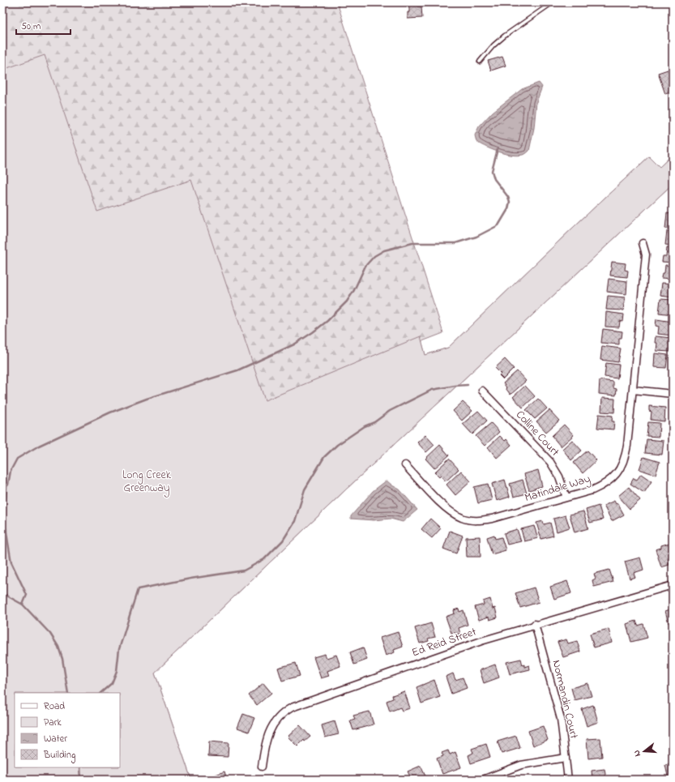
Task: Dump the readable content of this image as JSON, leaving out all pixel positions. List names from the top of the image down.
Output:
{
  "streets": {
    "street": [
      "Colline Court",
      "Matindale Way",
      "Ed Reid Street",
      "Normandin Court"
    ]
  },
  "crossings": [
    ["Colline Court", "Matindale Way"],
    ["Ed Reid Street", "Normandin Court"]
  ],
  "parks": ["Long Creek Greenway"],
  "legend": [
    "Road",
    "Park",
    "Water",
    "Building"
  ],
  "scale_bar": "50 m",
  "north": "left"
}
